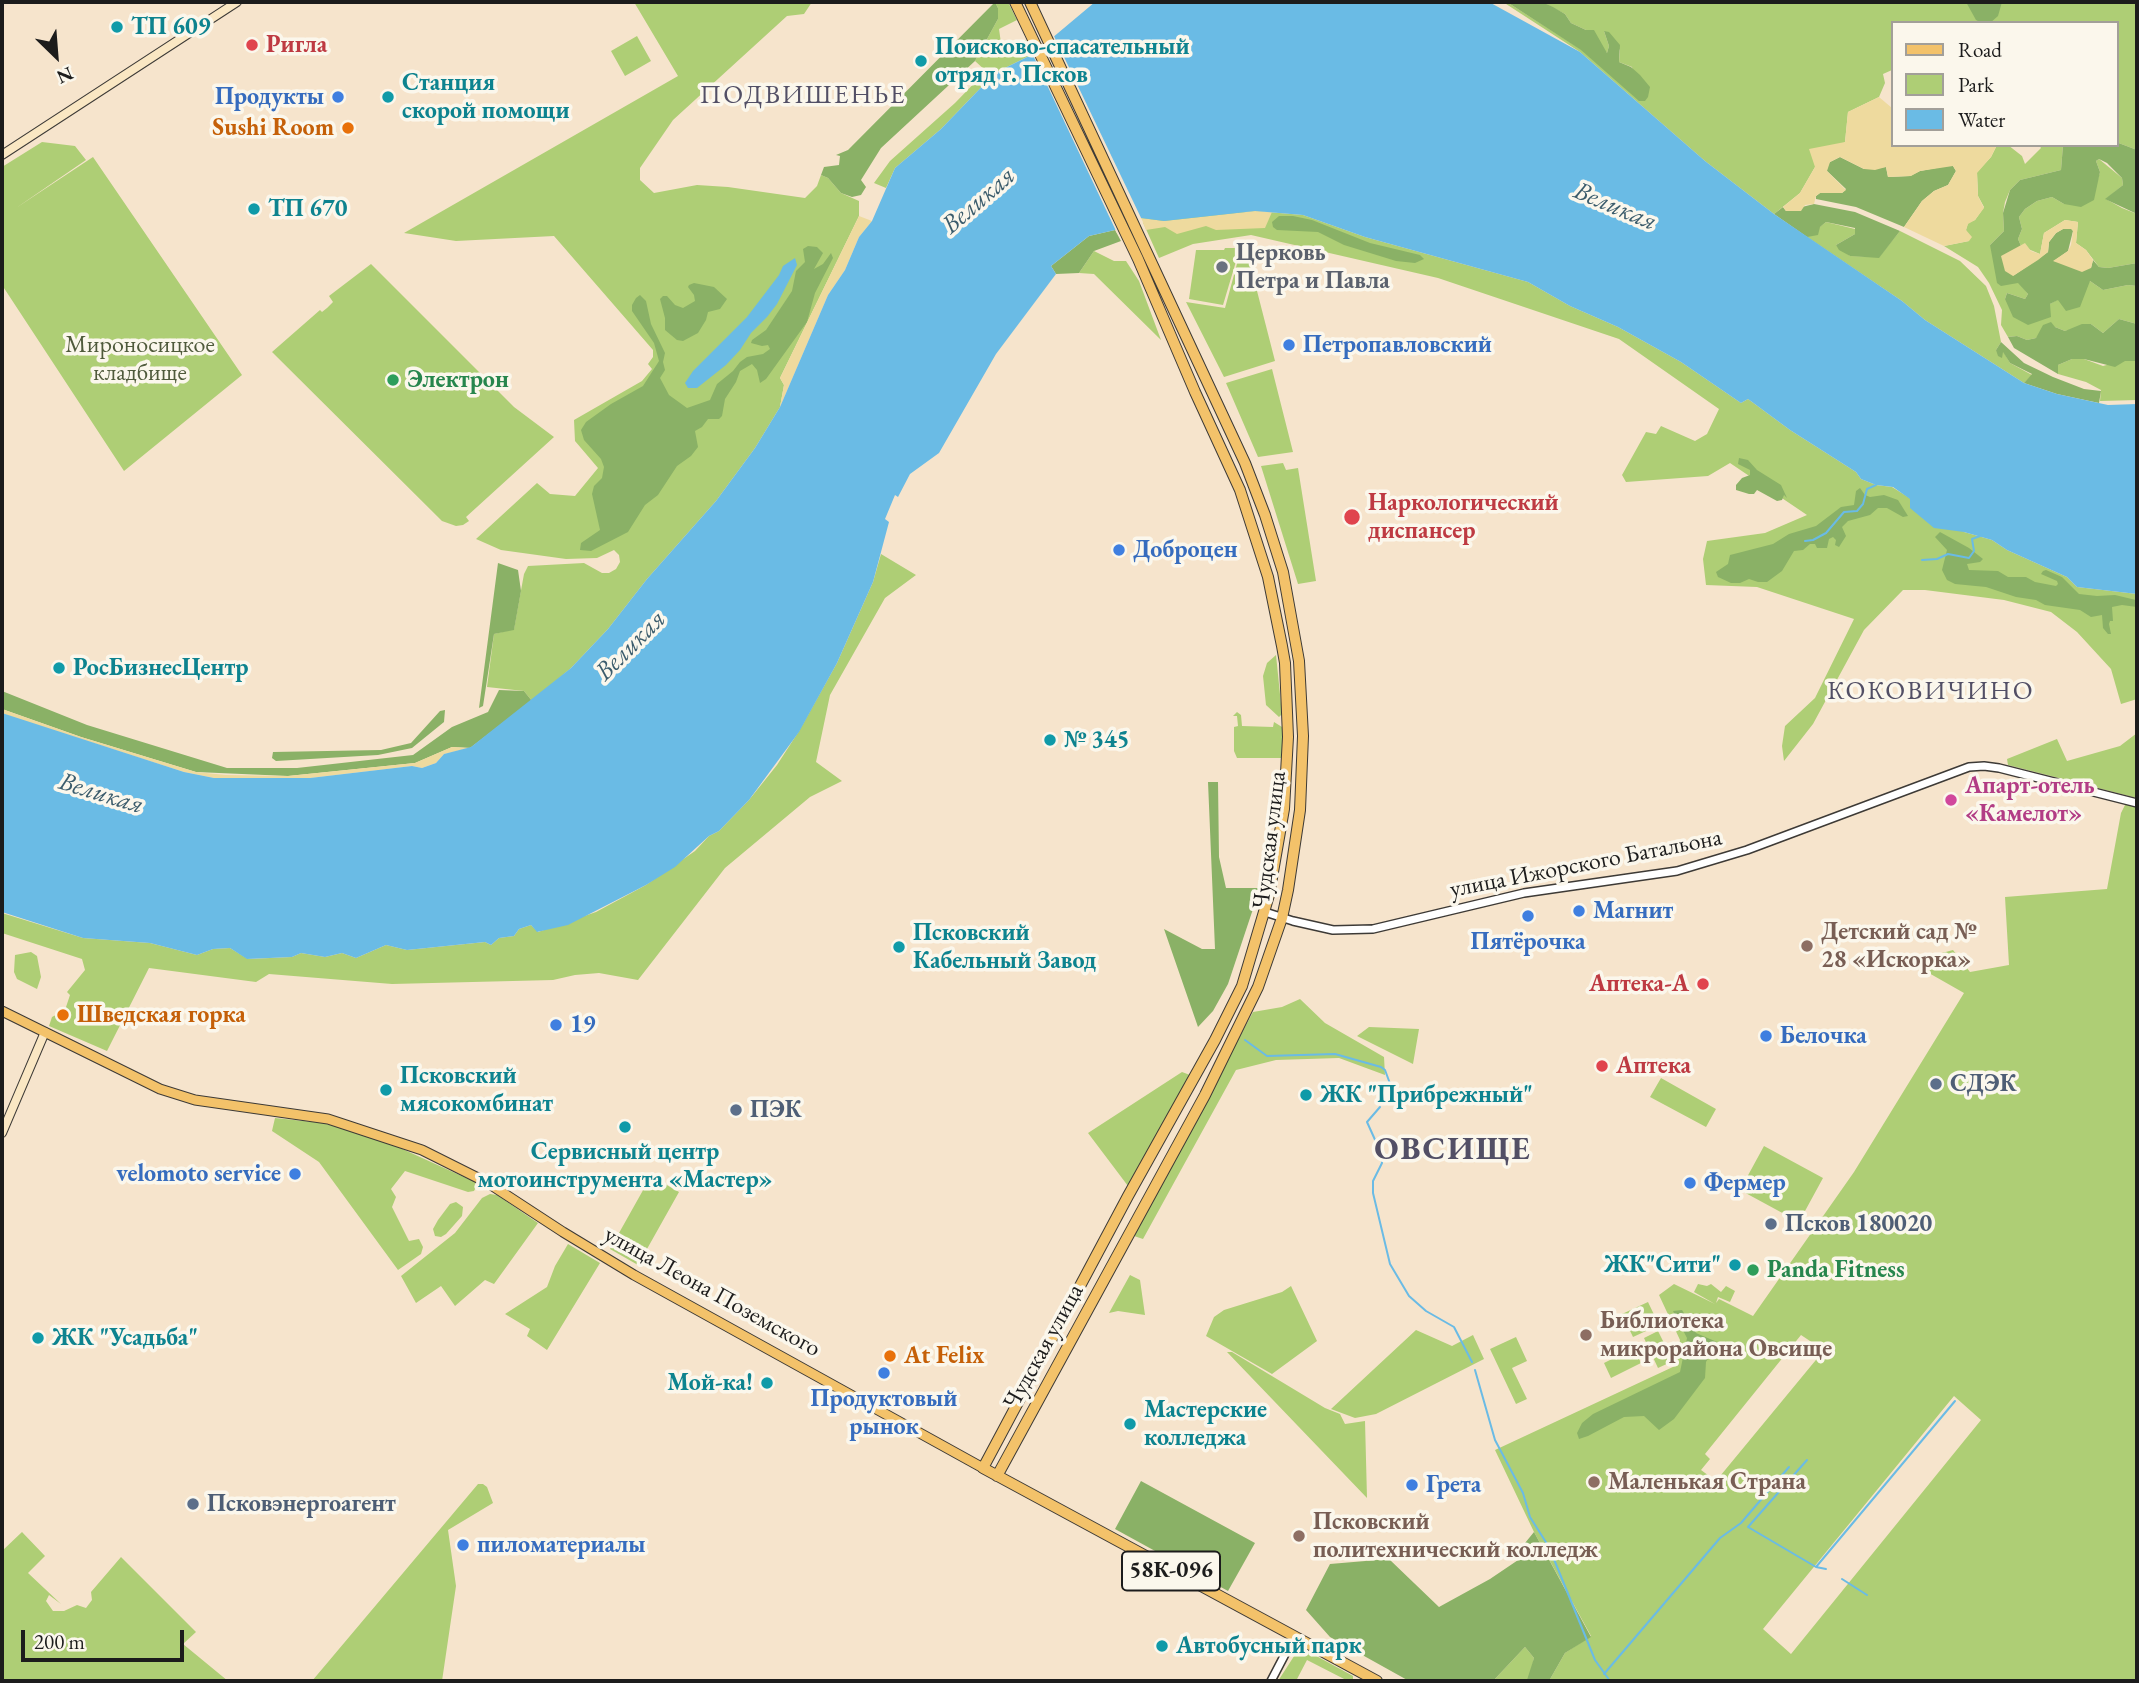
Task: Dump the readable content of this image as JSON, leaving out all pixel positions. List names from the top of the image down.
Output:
{
  "streets": {
    "highway": ["Чудская улица", "улица Леона Поземского", "58К-096"],
    "street": ["улица Ижорского Батальона"]
  },
  "crossings": [
    ["Чудская улица", "улица Ижорского Батальона"],
    ["Чудская улица", "улица Леона Поземского"]
  ],
  "districts": ["ПОДВИШЕНЬЕ", "КОКОВИЧИНО", "ОВСИЩЕ"],
  "water": ["Великая"],
  "parks": ["Мироносицкое кладбище"],
  "places": [
    "ТП 609",
    "Ригла",
    "Поисково-спасательный отряд г. Псков",
    "Продукты",
    "Станция скорой помощи",
    "Sushi Room",
    "ТП 670",
    "Церковь Петра и Павла",
    "Петропавловский",
    "Электрон",
    "Наркологический диспансер",
    "Доброцен",
    "РосБизнесЦентр",
    "№ 345",
    "Апарт-отель «Камелот»",
    "Магнит",
    "Пятёрочка",
    "Детский сад № 28 «Искорка»",
    "Псковский Кабельный Завод",
    "Аптека-А",
    "Шведская горка",
    "19",
    "Белочка",
    "Аптека",
    "СДЭК",
    "Псковский мясокомбинат",
    "ЖК \"Прибрежный\"",
    "ПЭК",
    "Сервисный центр мотоинструмента «Мастер»",
    "velomoto service",
    "Фермер",
    "Псков 180020",
    "ЖК\"Сити\"",
    "Panda Fitness",
    "Библиотека микрорайона Овсище",
    "ЖК \"Усадьба\"",
    "At Felix",
    "Продуктовый рынок",
    "Мой-ка!",
    "Мастерские колледжа",
    "Маленькая Страна",
    "Грета",
    "Псковэнергоагент",
    "Псковский политехнический колледж",
    "пиломатериалы",
    "Автобусный парк"
  ],
  "legend": ["Road", "Park", "Water"],
  "scale_bar": "200 m",
  "north": "bottom right"
}
